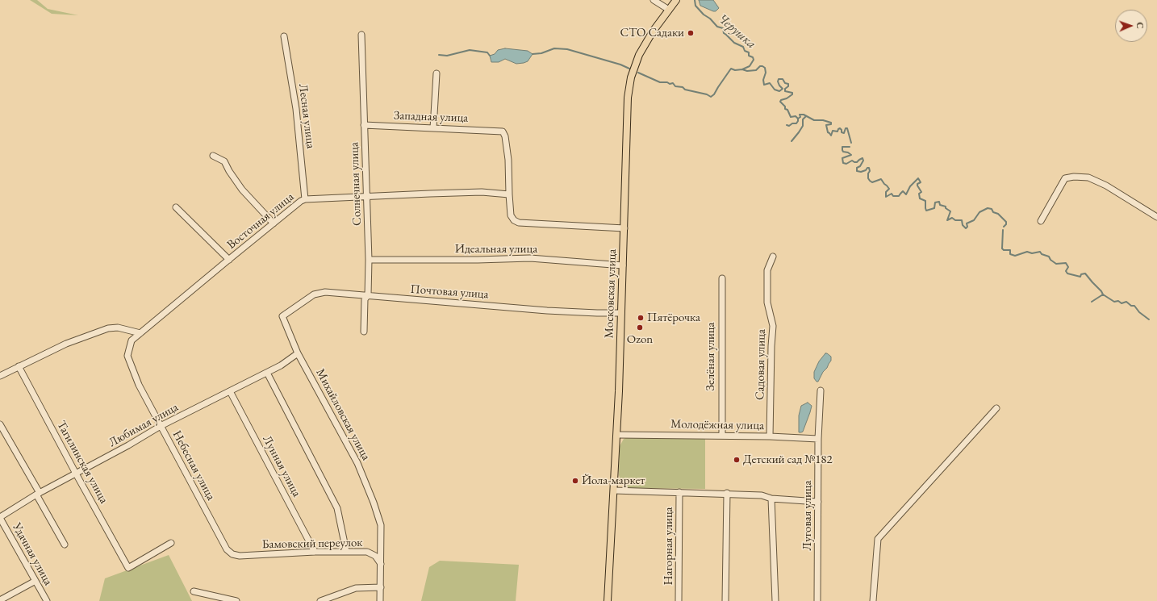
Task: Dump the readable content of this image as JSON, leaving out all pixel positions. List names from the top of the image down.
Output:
{
  "streets": {
    "main road": ["Московская улица"],
    "street": [
      "Лесная улица",
      "Западная улица",
      "Солнечная улица",
      "Восточная улица",
      "Идеальная улица",
      "Почтовая улица",
      "Зелёная улица",
      "Садовая улица",
      "Михайловская улица",
      "Любимая улица",
      "Молодёжная улица",
      "Тагилинская улица",
      "Небесная улица",
      "Лунная улица",
      "Луговая улица",
      "Бамовский переулок",
      "Нагорная улица",
      "Удачная улица"
    ]
  },
  "crossings": [
    ["Лесная улица", "Восточная улица"],
    ["Западная улица", "Солнечная улица"],
    ["Западная улица", "Восточная улица"],
    ["Солнечная улица", "Восточная улица"],
    ["Солнечная улица", "Идеальная улица"],
    ["Солнечная улица", "Почтовая улица"],
    ["Восточная улица", "Небесная улица"],
    ["Идеальная улица", "Московская улица"],
    ["Почтовая улица", "Московская улица"],
    ["Почтовая улица", "Михайловская улица"],
    ["Московская улица", "Молодёжная улица"],
    ["Зелёная улица", "Молодёжная улица"],
    ["Садовая улица", "Молодёжная улица"],
    ["Михайловская улица", "Любимая улица"],
    ["Михайловская улица", "Бамовский переулок"],
    ["Любимая улица", "Тагилинская улица"],
    ["Любимая улица", "Небесная улица"],
    ["Любимая улица", "Лунная улица"],
    ["Любимая улица", "Удачная улица"],
    ["Молодёжная улица", "Луговая улица"],
    ["Небесная улица", "Бамовский переулок"],
    ["Лунная улица", "Бамовский переулок"]
  ],
  "water": ["Черушка"],
  "places": [
    "СТО Садаки",
    "Пятёрочка",
    "Ozon",
    "Детский сад №182",
    "Йола-маркет"
  ],
  "north": "right"
}
